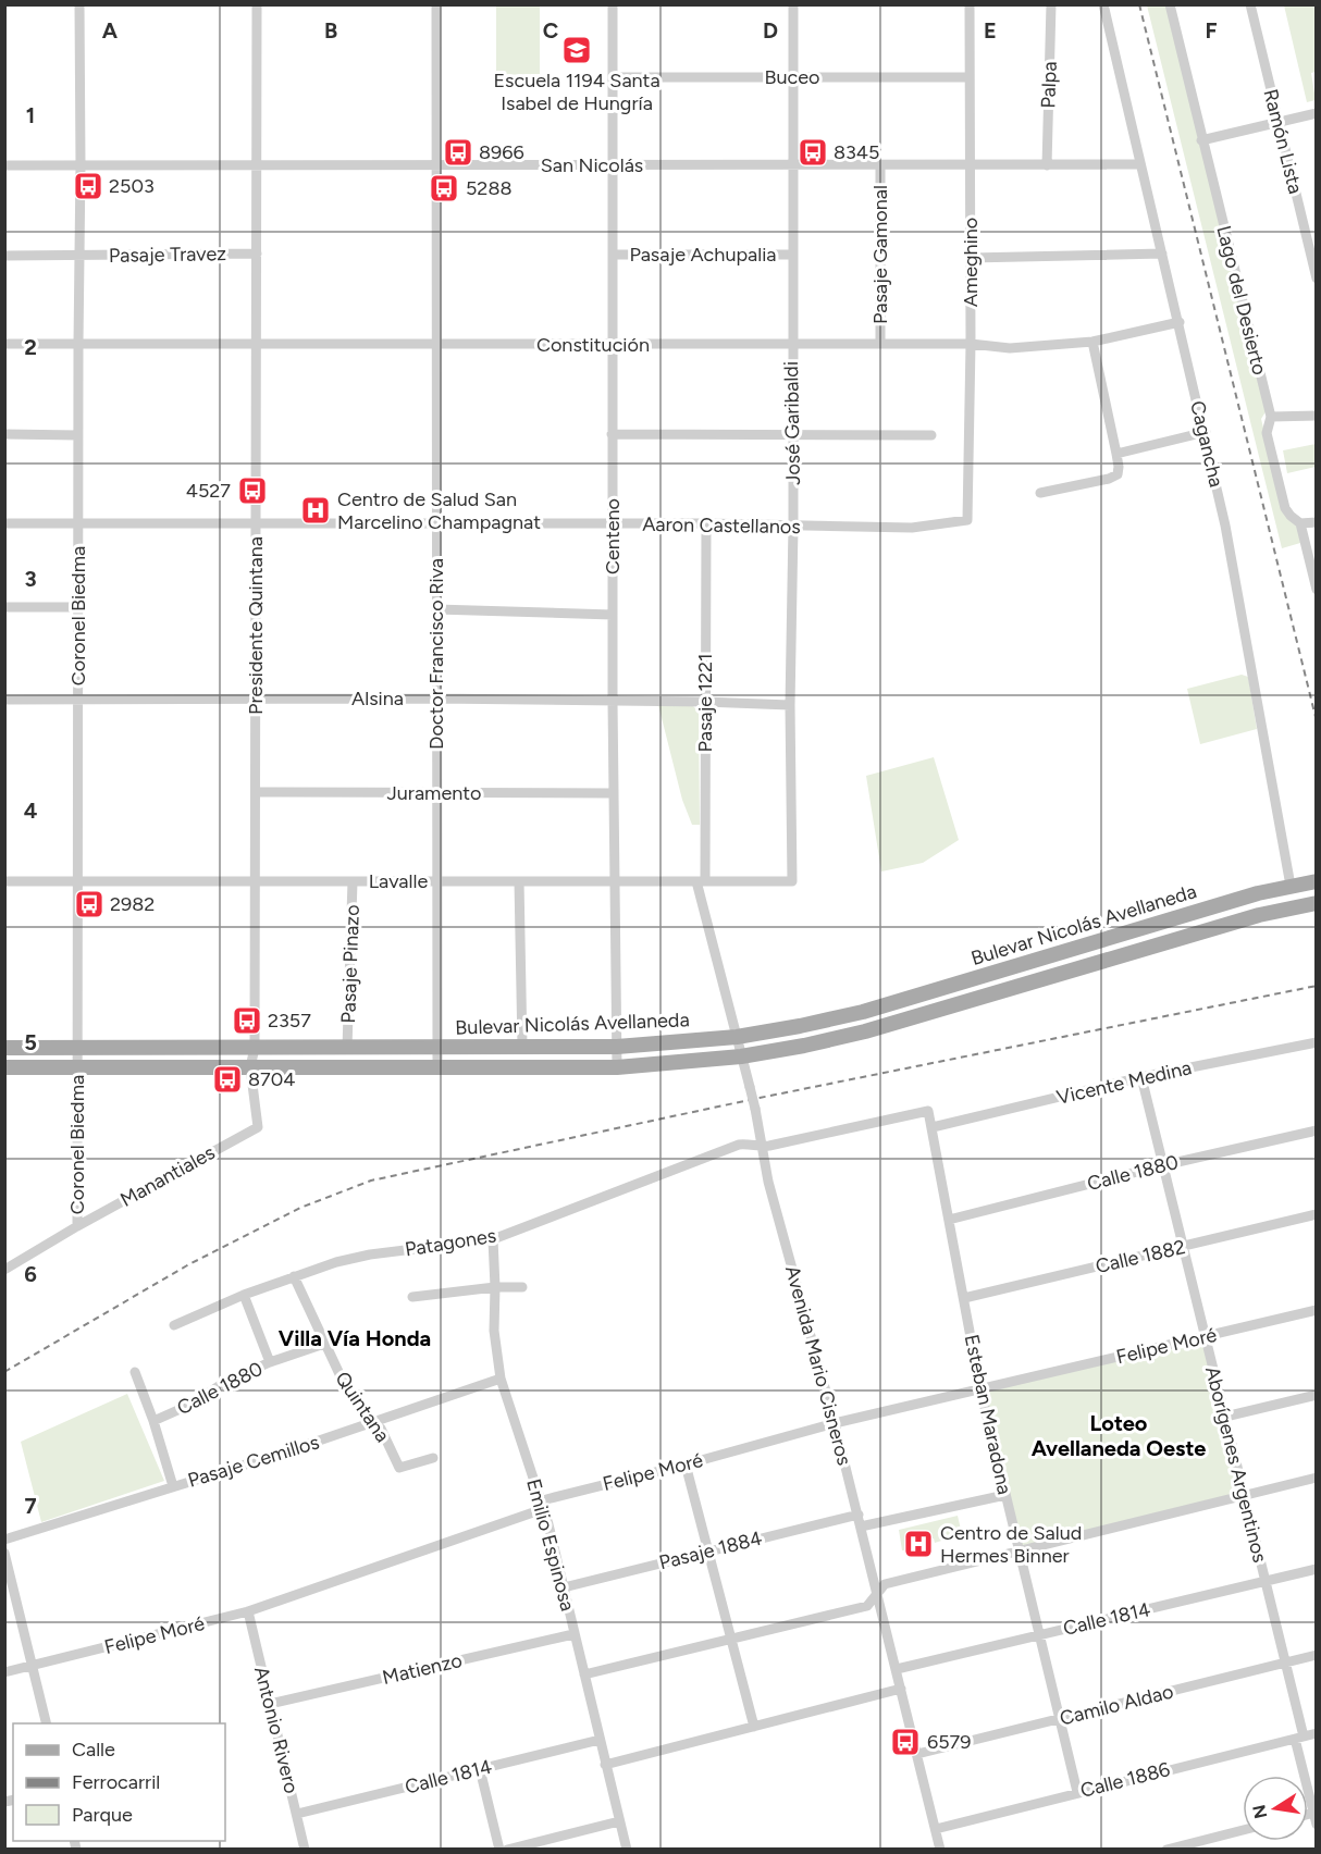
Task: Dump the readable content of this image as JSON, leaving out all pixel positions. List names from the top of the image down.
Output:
{
  "streets": {
    "main road": ["Bulevar Nicolás Avellaneda"],
    "street": [
      "Buceo",
      "Palpa",
      "Ramón Lista",
      "San Nicolás",
      "Pasaje Travez",
      "Pasaje Achupalia",
      "Pasaje Gamonal",
      "Ameghino",
      "Lago del Desierto",
      "Constitución",
      "José Garibaldi",
      "Cagancha",
      "Aaron Castellanos",
      "Centeno",
      "Coronel Biedma",
      "Presidente Quintana",
      "Doctor Francisco Riva",
      "Alsina",
      "Pasaje 1221",
      "Juramento",
      "Lavalle",
      "Pasaje Pinazo",
      "Vicente Medina",
      "Calle 1880",
      "Manantiales",
      "Patagones",
      "Calle 1882",
      "Felipe Moré",
      "Avenida Mario Cisneros",
      "Quintana",
      "Esteban Maradona",
      "Pasaje Cemillos",
      "Aborígenes Argentinos",
      "Emilio Espinosa",
      "Pasaje 1884",
      "Calle 1814",
      "Matienzo",
      "Camilo Aldao",
      "Antonio Rivero",
      "Calle 1886"
    ]
  },
  "crossings": [
    ["Buceo", "Ameghino"],
    ["Buceo", "José Garibaldi"],
    ["Buceo", "Centeno"],
    ["Palpa", "San Nicolás"],
    ["San Nicolás", "Pasaje Gamonal"],
    ["San Nicolás", "Ameghino"],
    ["San Nicolás", "José Garibaldi"],
    ["San Nicolás", "Cagancha"],
    ["San Nicolás", "Centeno"],
    ["San Nicolás", "Coronel Biedma"],
    ["San Nicolás", "Presidente Quintana"],
    ["San Nicolás", "Doctor Francisco Riva"],
    ["Pasaje Travez", "Coronel Biedma"],
    ["Pasaje Travez", "Presidente Quintana"],
    ["Pasaje Achupalia", "José Garibaldi"],
    ["Pasaje Achupalia", "Centeno"],
    ["Pasaje Gamonal", "Constitución"],
    ["Ameghino", "Constitución"],
    ["Ameghino", "Aaron Castellanos"],
    ["Constitución", "José Garibaldi"],
    ["Constitución", "Cagancha"],
    ["Constitución", "Centeno"],
    ["Constitución", "Coronel Biedma"],
    ["Constitución", "Presidente Quintana"],
    ["Constitución", "Doctor Francisco Riva"],
    ["José Garibaldi", "Aaron Castellanos"],
    ["José Garibaldi", "Alsina"],
    ["José Garibaldi", "Lavalle"],
    ["Cagancha", "Bulevar Nicolás Avellaneda"],
    ["Aaron Castellanos", "Centeno"],
    ["Aaron Castellanos", "Coronel Biedma"],
    ["Aaron Castellanos", "Presidente Quintana"],
    ["Aaron Castellanos", "Doctor Francisco Riva"],
    ["Aaron Castellanos", "Pasaje 1221"],
    ["Centeno", "Alsina"],
    ["Centeno", "Juramento"],
    ["Centeno", "Lavalle"],
    ["Centeno", "Bulevar Nicolás Avellaneda"],
    ["Coronel Biedma", "Alsina"],
    ["Coronel Biedma", "Lavalle"],
    ["Coronel Biedma", "Bulevar Nicolás Avellaneda"],
    ["Coronel Biedma", "Manantiales"],
    ["Presidente Quintana", "Alsina"],
    ["Presidente Quintana", "Juramento"],
    ["Presidente Quintana", "Lavalle"],
    ["Presidente Quintana", "Bulevar Nicolás Avellaneda"],
    ["Presidente Quintana", "Manantiales"],
    ["Doctor Francisco Riva", "Alsina"],
    ["Doctor Francisco Riva", "Juramento"],
    ["Doctor Francisco Riva", "Lavalle"],
    ["Doctor Francisco Riva", "Bulevar Nicolás Avellaneda"],
    ["Alsina", "Pasaje 1221"],
    ["Pasaje 1221", "Lavalle"],
    ["Pasaje 1221", "Avenida Mario Cisneros"],
    ["Lavalle", "Pasaje Pinazo"],
    ["Lavalle", "Avenida Mario Cisneros"],
    ["Bulevar Nicolás Avellaneda", "Pasaje Pinazo"],
    ["Bulevar Nicolás Avellaneda", "Avenida Mario Cisneros"],
    ["Vicente Medina", "Esteban Maradona"],
    ["Vicente Medina", "Aborígenes Argentinos"],
    ["Calle 1880", "Quintana"],
    ["Calle 1880", "Esteban Maradona"],
    ["Calle 1880", "Aborígenes Argentinos"],
    ["Patagones", "Avenida Mario Cisneros"],
    ["Patagones", "Quintana"],
    ["Patagones", "Esteban Maradona"],
    ["Patagones", "Emilio Espinosa"],
    ["Calle 1882", "Esteban Maradona"],
    ["Calle 1882", "Aborígenes Argentinos"],
    ["Felipe Moré", "Avenida Mario Cisneros"],
    ["Felipe Moré", "Esteban Maradona"],
    ["Felipe Moré", "Aborígenes Argentinos"],
    ["Felipe Moré", "Emilio Espinosa"],
    ["Felipe Moré", "Antonio Rivero"],
    ["Avenida Mario Cisneros", "Esteban Maradona"],
    ["Avenida Mario Cisneros", "Pasaje 1884"],
    ["Avenida Mario Cisneros", "Calle 1814"],
    ["Avenida Mario Cisneros", "Camilo Aldao"],
    ["Avenida Mario Cisneros", "Calle 1886"],
    ["Quintana", "Pasaje Cemillos"],
    ["Esteban Maradona", "Calle 1814"],
    ["Esteban Maradona", "Camilo Aldao"],
    ["Esteban Maradona", "Calle 1886"],
    ["Pasaje Cemillos", "Emilio Espinosa"],
    ["Aborígenes Argentinos", "Calle 1814"],
    ["Aborígenes Argentinos", "Camilo Aldao"],
    ["Aborígenes Argentinos", "Calle 1886"],
    ["Emilio Espinosa", "Pasaje 1884"],
    ["Emilio Espinosa", "Calle 1814"],
    ["Emilio Espinosa", "Matienzo"],
    ["Calle 1814", "Antonio Rivero"],
    ["Matienzo", "Antonio Rivero"]
  ],
  "districts": ["Villa Vía Honda", "Loteo Avellaneda Oeste"],
  "places": {
    "school or university": ["Escuela 1194 Santa Isabel de Hungría"],
    "bus stop": [
      "8966",
      "8345",
      "2503",
      "5288",
      "4527",
      "2982",
      "2357",
      "8704",
      "6579"
    ],
    "hospital": ["Centro de Salud San Marcelino Champagnat", "Centro de Salud Hermes Binner"]
  },
  "legend": ["Calle", "Ferrocarril", "Parque"],
  "north": "left",
  "grid": {
    "columns": [
      "A",
      "B",
      "C",
      "D",
      "E",
      "F"
    ],
    "rows": [
      "1",
      "2",
      "3",
      "4",
      "5",
      "6",
      "7"
    ]
  }
}
